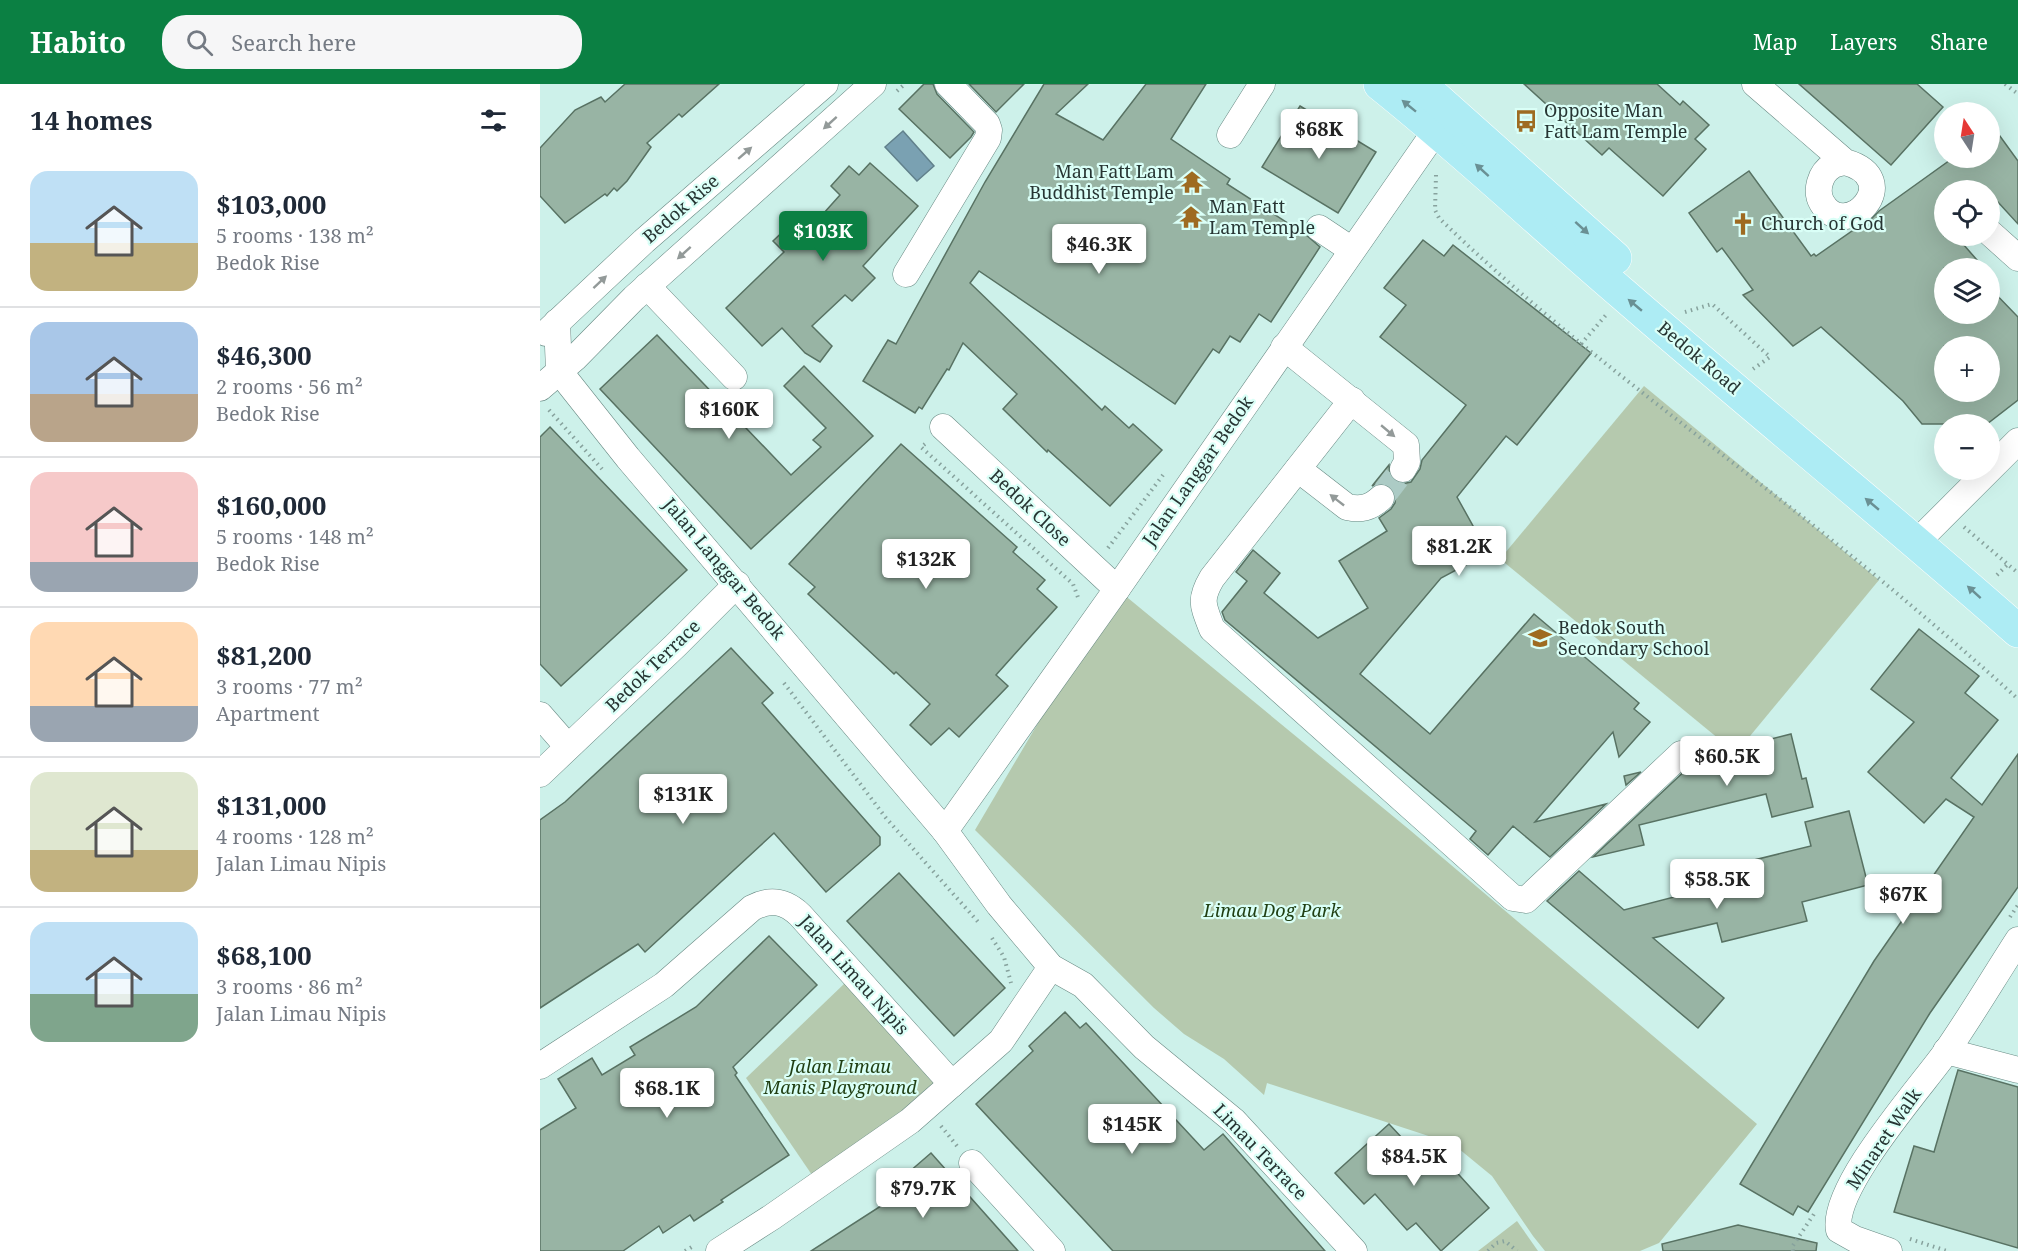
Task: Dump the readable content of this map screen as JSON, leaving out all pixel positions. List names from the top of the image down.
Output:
{
  "streets": {
    "main road": ["Bedok Road"],
    "street": [
      "Bedok Rise",
      "Jalan Langgar Bedok",
      "Bedok Close",
      "Bedok Terrace",
      "Jalan Limau Nipis",
      "Minaret Walk",
      "Limau Terrace"
    ]
  },
  "crossings": [
    ["Bedok Rise", "Jalan Langgar Bedok"],
    ["Bedok Road", "Jalan Langgar Bedok"],
    ["Jalan Langgar Bedok", "Bedok Close"],
    ["Jalan Langgar Bedok", "Bedok Terrace"],
    ["Jalan Langgar Bedok", "Limau Terrace"]
  ],
  "parks": ["Limau Dog Park", "Jalan Limau Manis Playground"],
  "places": {
    "bus stop": ["Opposite Man Fatt Lam Temple"],
    "temple": ["Man Fatt Lam Buddhist Temple", "Man Fatt Lam Temple"],
    "church": ["Church of God"],
    "school or university": ["Bedok South Secondary School"]
  },
  "north": "top",
  "page": {
    "header": "Habito",
    "search": "Search here",
    "nav": ["Map", "Layers", "Share"],
    "heading": "14 homes",
    "map_buttons": ["+", "−"],
    "price": [
      "$68K",
      "$103K",
      "$46.3K",
      "$160K",
      "$81.2K",
      "$132K",
      "$60.5K",
      "$131K",
      "$58.5K",
      "$67K",
      "$68.1K",
      "$145K",
      "$84.5K",
      "$79.7K"
    ],
    "list": [
      {
        "name": "$103,000",
        "note": "5 rooms · 138 m² · Bedok Rise"
      },
      {
        "name": "$46,300",
        "note": "2 rooms · 56 m² · Bedok Rise"
      },
      {
        "name": "$160,000",
        "note": "5 rooms · 148 m² · Bedok Rise"
      },
      {
        "name": "$81,200",
        "note": "3 rooms · 77 m² · Apartment"
      },
      {
        "name": "$131,000",
        "note": "4 rooms · 128 m² · Jalan Limau Nipis"
      },
      {
        "name": "$68,100",
        "note": "3 rooms · 86 m² · Jalan Limau Nipis"
      }
    ]
  }
}
